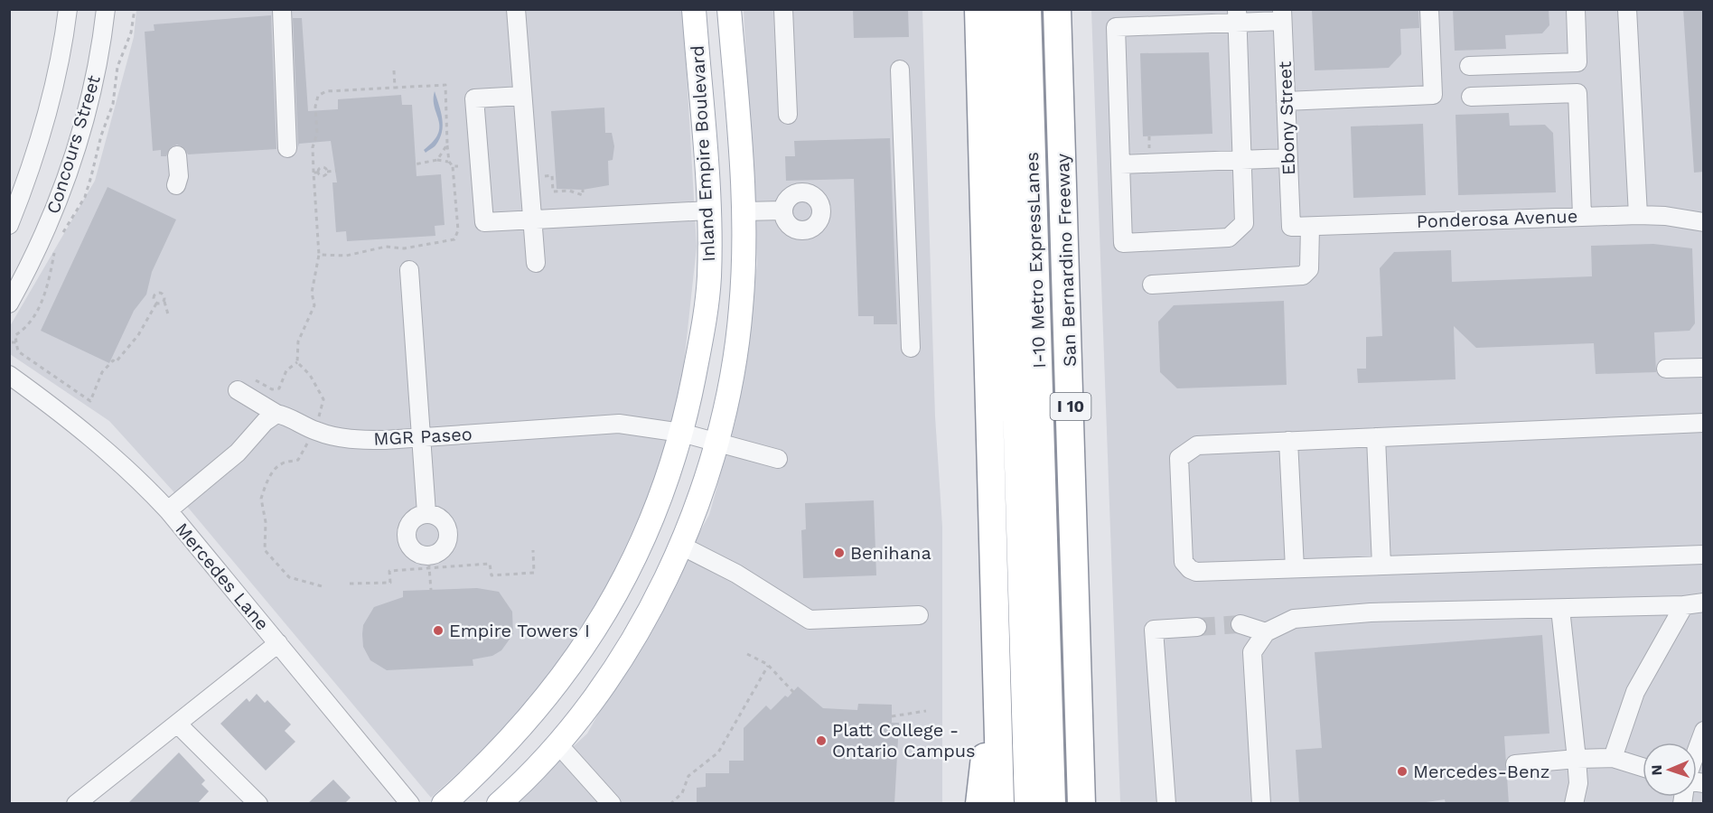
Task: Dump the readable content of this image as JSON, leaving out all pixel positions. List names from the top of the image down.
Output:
{
  "streets": {
    "highway": ["I-10 Metro ExpressLanes", "San Bernardino Freeway", "I 10"],
    "main road": ["Inland Empire Boulevard"],
    "street": [
      "Ebony Street",
      "Concours Street",
      "Ponderosa Avenue",
      "MGR Paseo",
      "Mercedes Lane"
    ]
  },
  "crossings": [
    ["Ebony Street", "Ponderosa Avenue"],
    ["Inland Empire Boulevard", "MGR Paseo"]
  ],
  "places": [
    "Benihana",
    "Empire Towers I",
    "Platt College - Ontario Campus",
    "Mercedes-Benz"
  ],
  "north": "left"
}
